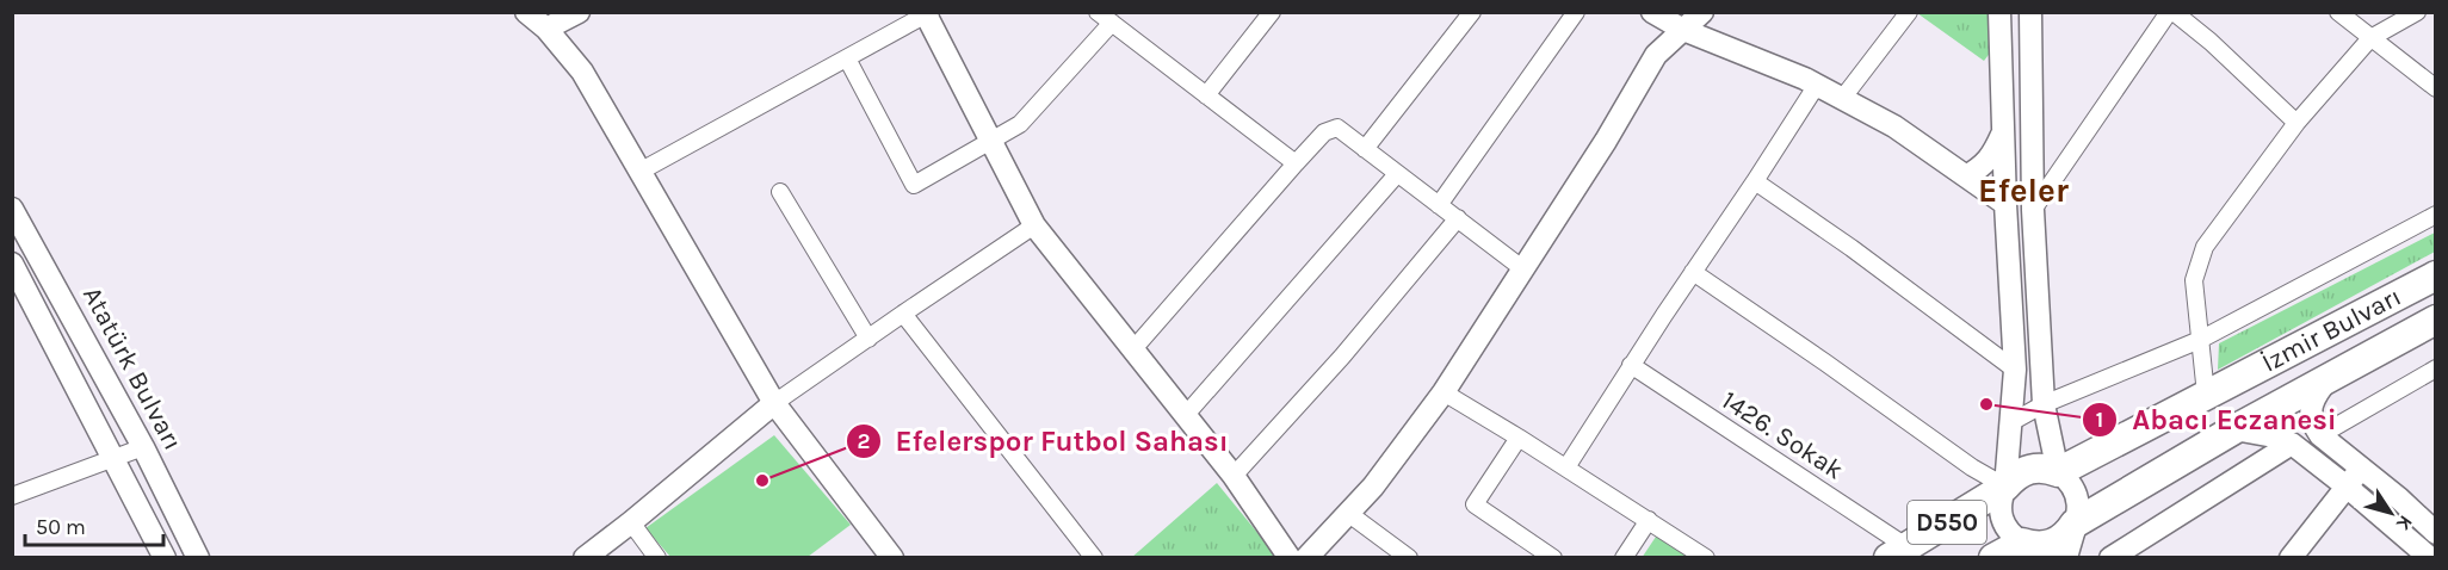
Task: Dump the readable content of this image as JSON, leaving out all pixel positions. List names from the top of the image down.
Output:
{
  "streets": {
    "highway": ["İzmir Bulvarı", "D550"],
    "street": ["Atatürk Bulvarı", "1426. Sokak"]
  },
  "crossings": [
    ["İzmir Bulvarı", "1426. Sokak"]
  ],
  "districts": ["Efeler"],
  "places": ["Abacı Eczanesi", "Efelerspor Futbol Sahası"],
  "scale_bar": "50 m",
  "north": "bottom right"
}
